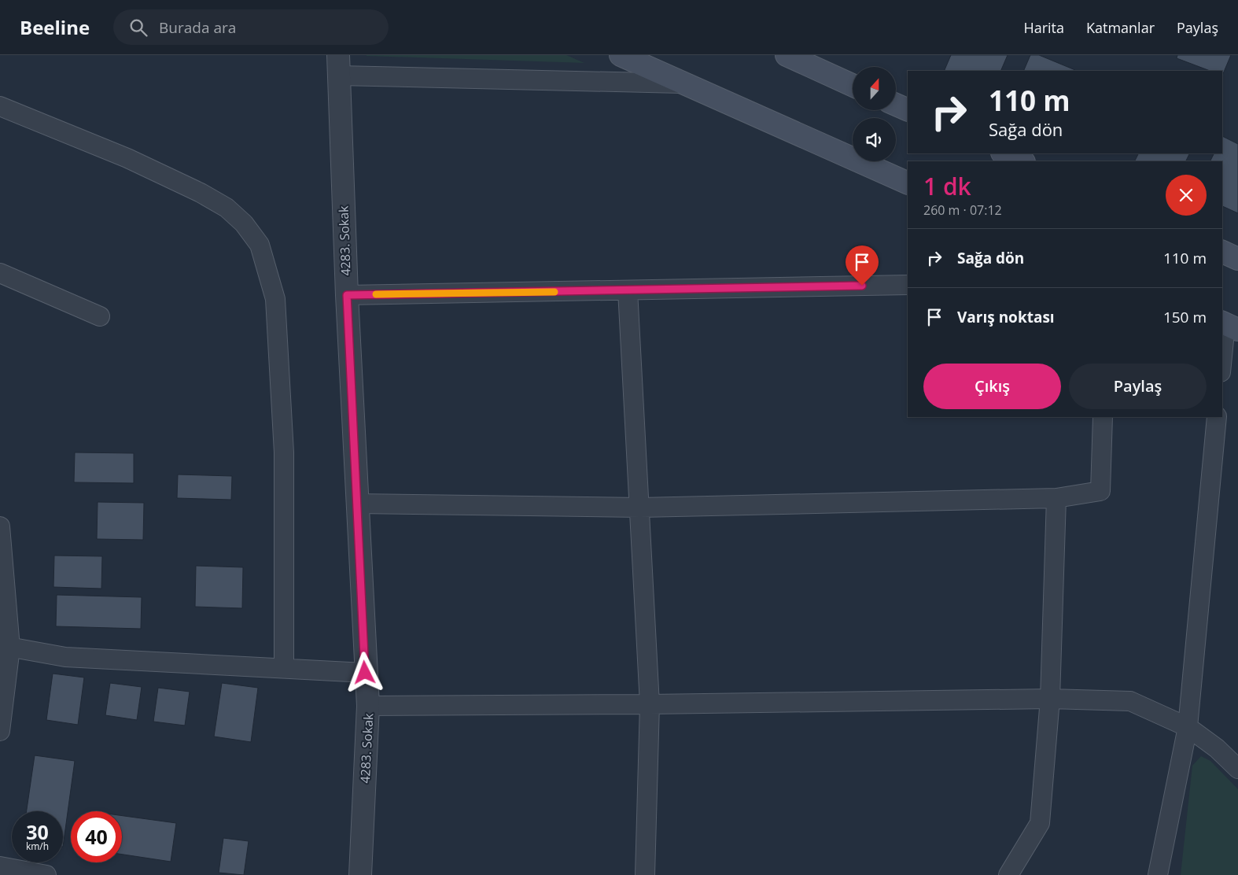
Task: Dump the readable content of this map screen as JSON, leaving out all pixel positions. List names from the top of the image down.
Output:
{
  "streets": {
    "street": ["4283. Sokak"]
  },
  "north": "top",
  "page": {
    "header": "Beeline",
    "search": "Burada ara",
    "nav": ["Harita", "Katmanlar", "Paylaş"],
    "turn": ["110 m", "Sağa dön"],
    "heading": ["1 dk", "260 m · 07:12"],
    "list": [
      {
        "name": "Sağa dön",
        "value": "110 m"
      },
      {
        "name": "Varış noktası",
        "value": "150 m"
      }
    ],
    "buttons": ["Çıkış", "Paylaş"],
    "speed": "30 km/h",
    "limit": "40"
  }
}
